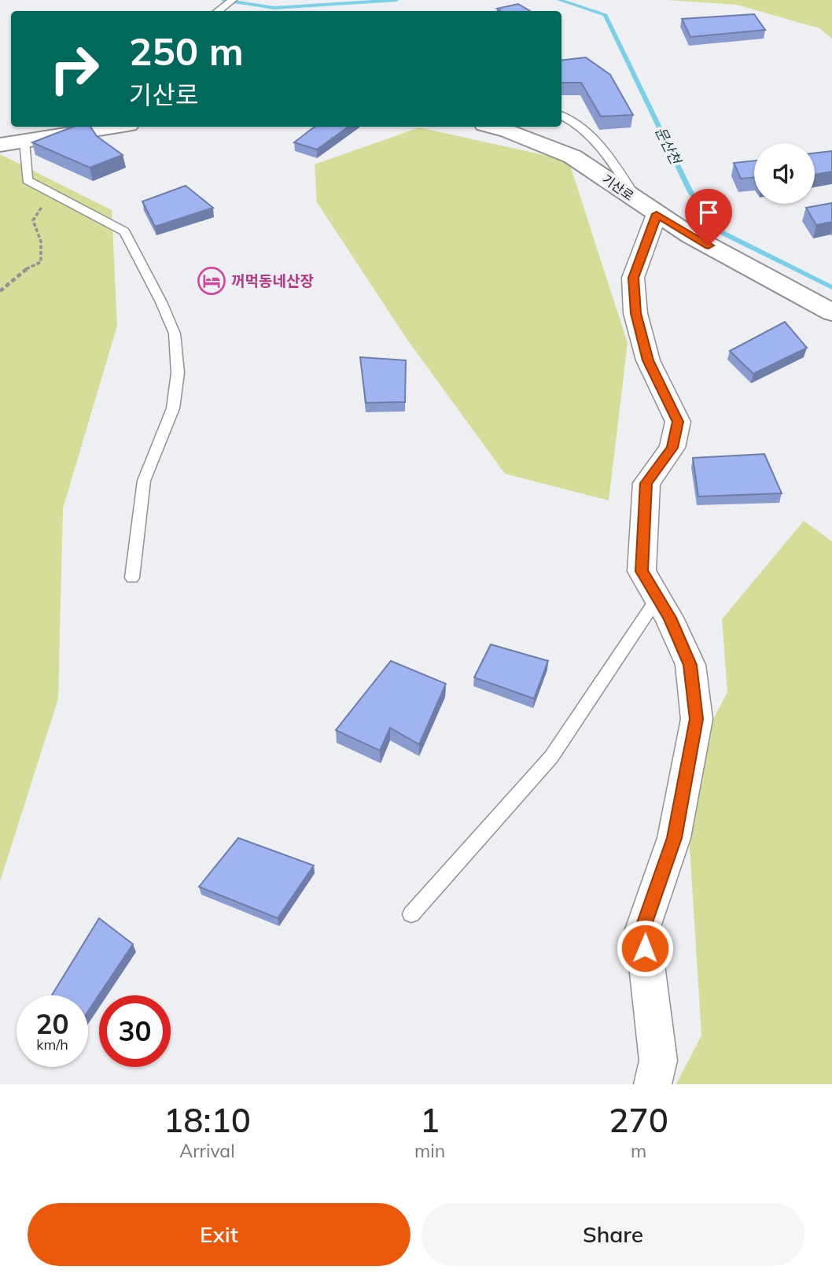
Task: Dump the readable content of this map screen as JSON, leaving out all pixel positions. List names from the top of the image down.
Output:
{
  "streets": {
    "main road": ["기산로"]
  },
  "water": ["문산천"],
  "places": {
    "hotel": ["꺼먹동네산장"]
  },
  "page": {
    "turn": ["250 m", "기산로"],
    "speed": "20 km/h",
    "limit": "30",
    "eta": [
      "18:10",
      "Arrival",
      "1",
      "min",
      "270",
      "m"
    ],
    "buttons": ["Exit", "Share"]
  }
}
